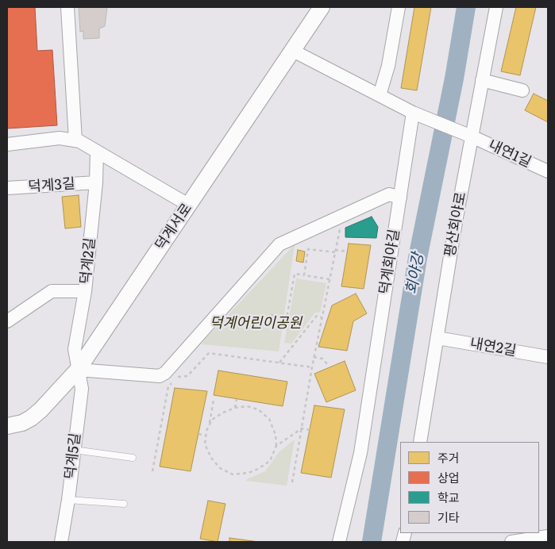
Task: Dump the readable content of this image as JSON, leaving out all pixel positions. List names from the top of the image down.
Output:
{
  "streets": {
    "street": [
      "내연1길",
      "덕계3길",
      "평산회야로",
      "덕계서로",
      "덕계2길",
      "덕계회야길",
      "내연2길",
      "덕계5길"
    ]
  },
  "crossings": [
    ["내연1길", "평산회야로"],
    ["내연1길", "덕계회야길"],
    ["덕계3길", "덕계2길"],
    ["평산회야로", "내연2길"],
    ["덕계서로", "덕계2길"],
    ["덕계서로", "덕계5길"],
    ["덕계2길", "덕계5길"]
  ],
  "water": ["회야강"],
  "parks": ["덕계어린이공원"],
  "legend": [
    "주거",
    "상업",
    "학교",
    "기타"
  ]
}
